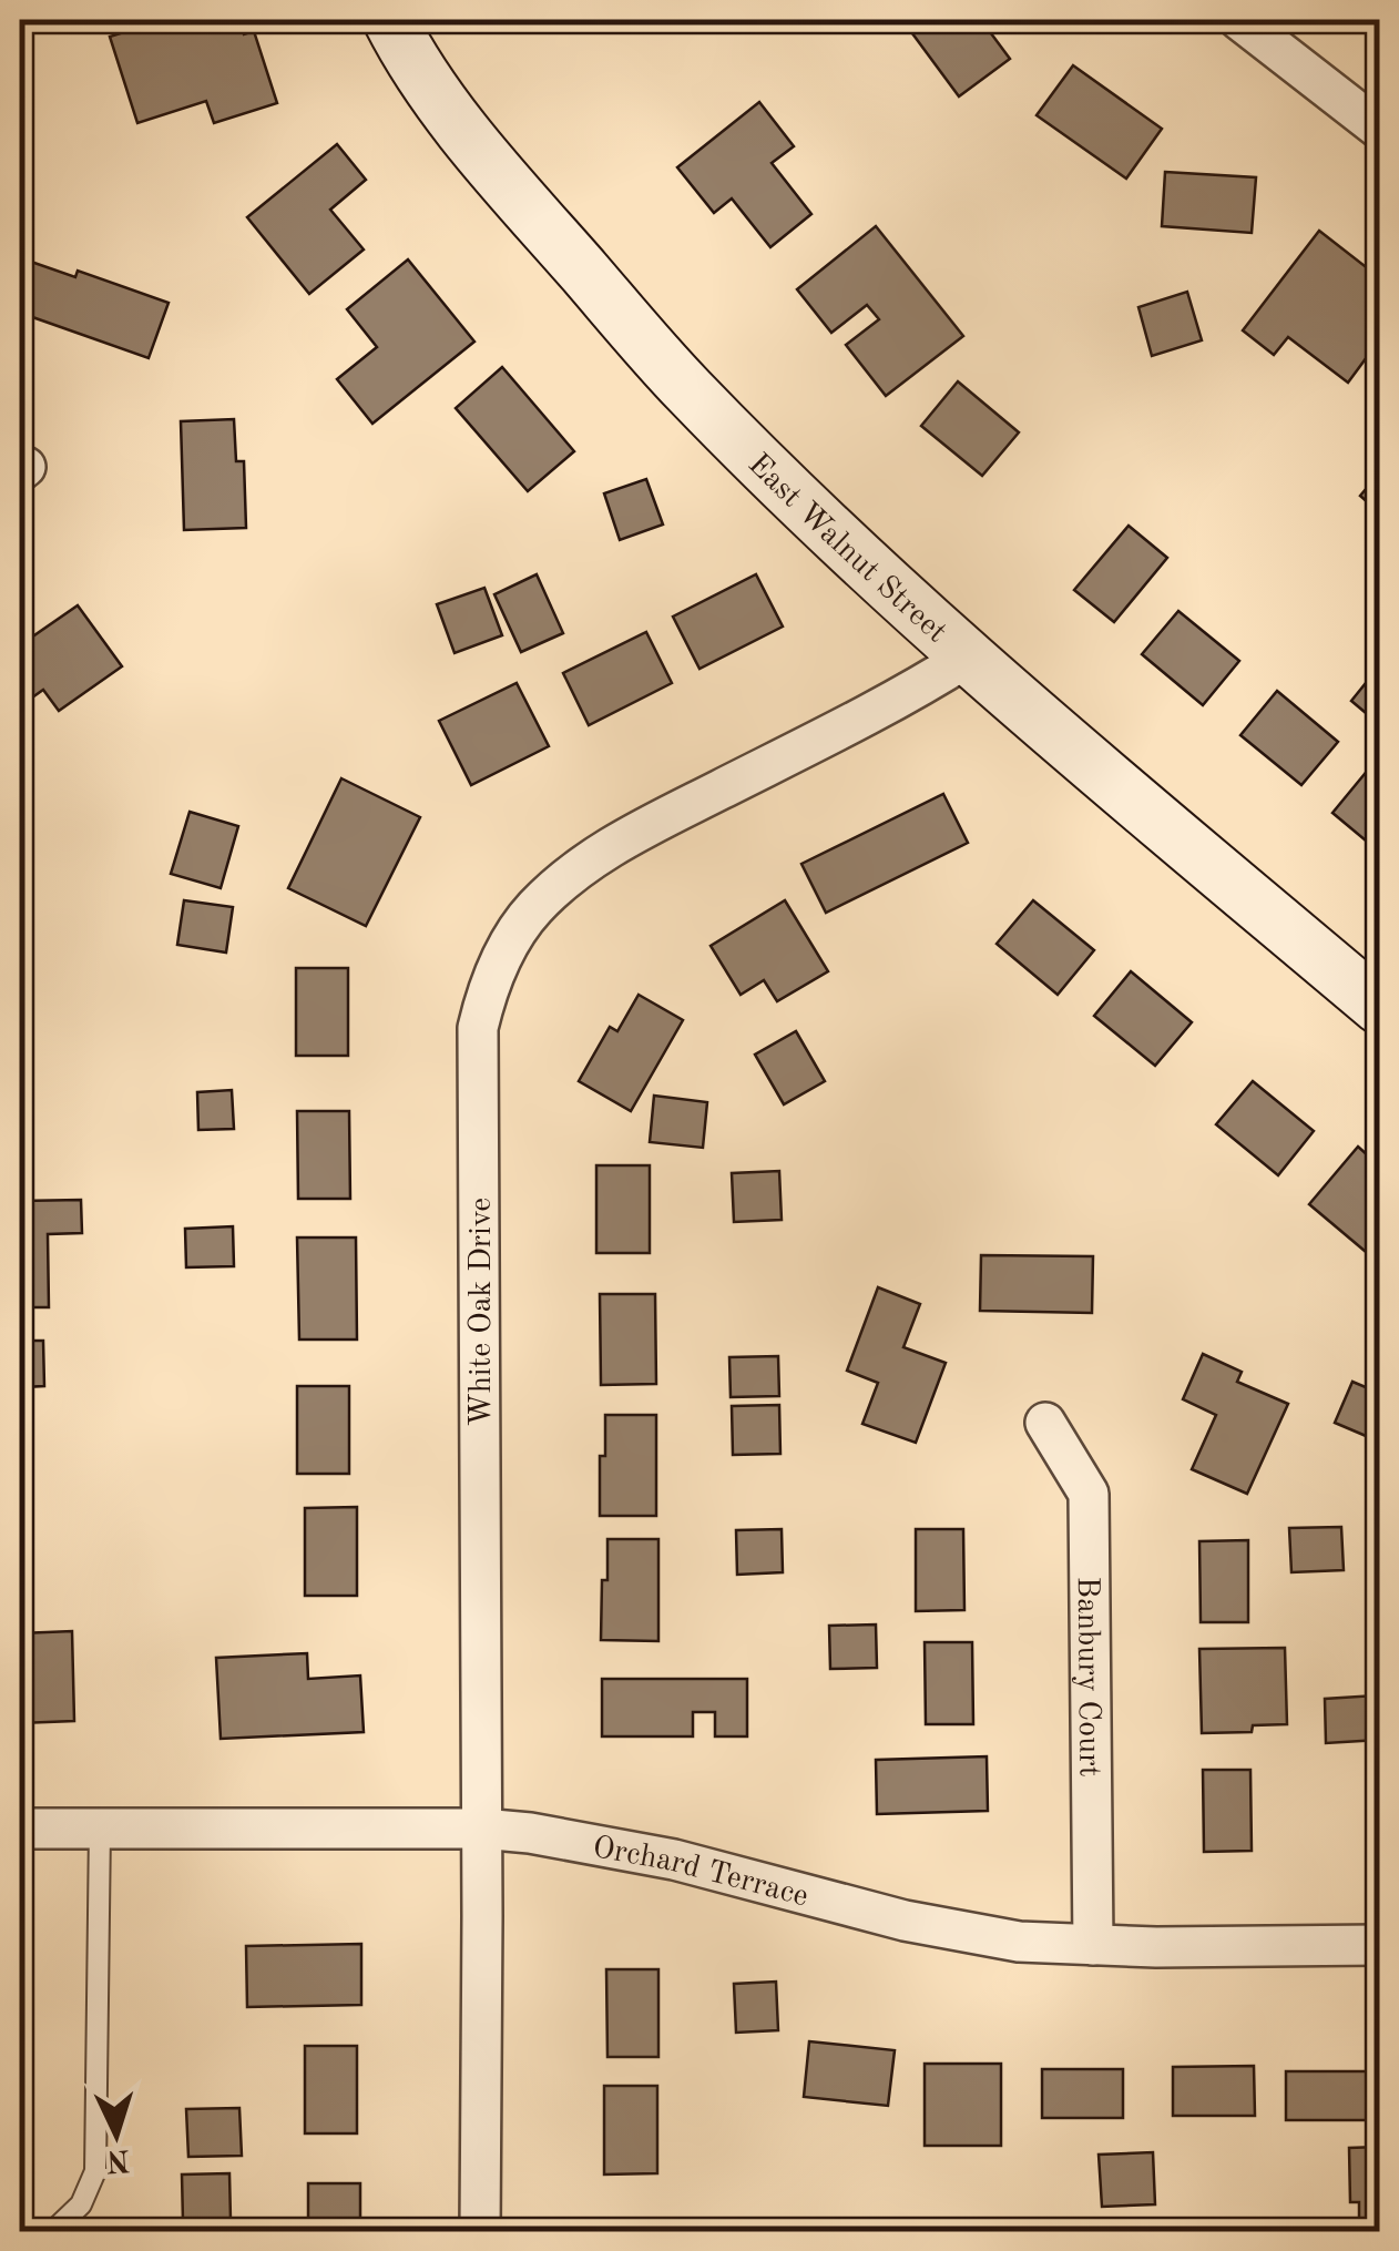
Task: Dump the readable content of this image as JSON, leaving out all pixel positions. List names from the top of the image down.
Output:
{
  "streets": {
    "street": [
      "East Walnut Street",
      "White Oak Drive",
      "Banbury Court",
      "Orchard Terrace"
    ]
  },
  "crossings": [
    ["East Walnut Street", "White Oak Drive"],
    ["White Oak Drive", "Orchard Terrace"],
    ["Banbury Court", "Orchard Terrace"]
  ],
  "north": "bottom"
}
